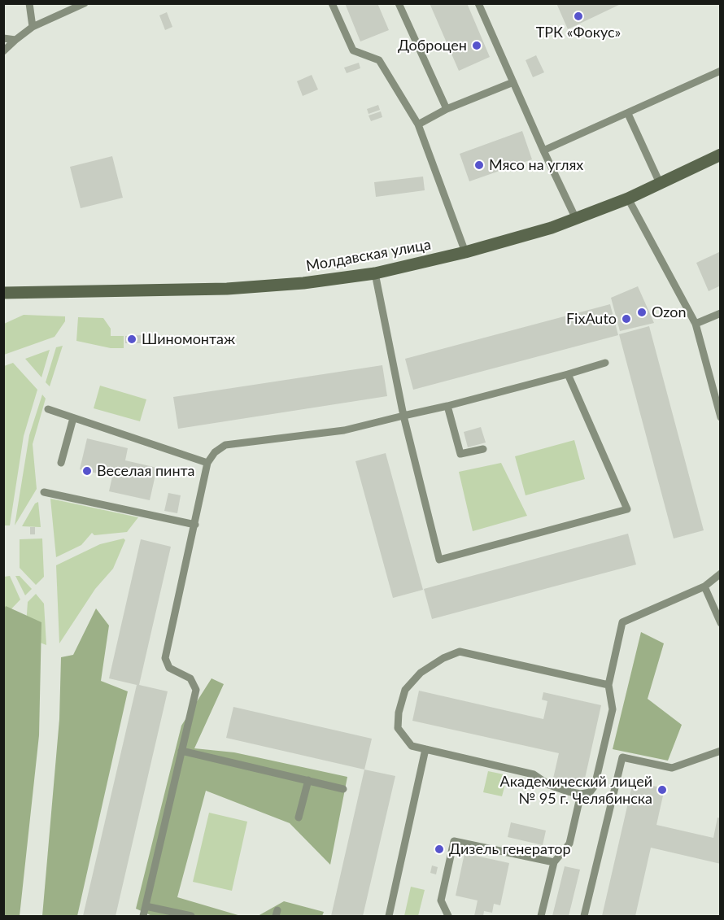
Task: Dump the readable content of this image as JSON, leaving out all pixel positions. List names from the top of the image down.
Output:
{
  "streets": {
    "street": ["Молдавская улица"]
  },
  "places": [
    "ТРК «Фокус»",
    "Доброцен",
    "Мясо на углях",
    "Ozon",
    "FixAuto",
    "Шиномонтаж",
    "Веселая пинта",
    "Академический лицей № 95 г. Челябинска",
    "Дизель генератор"
  ]
}
